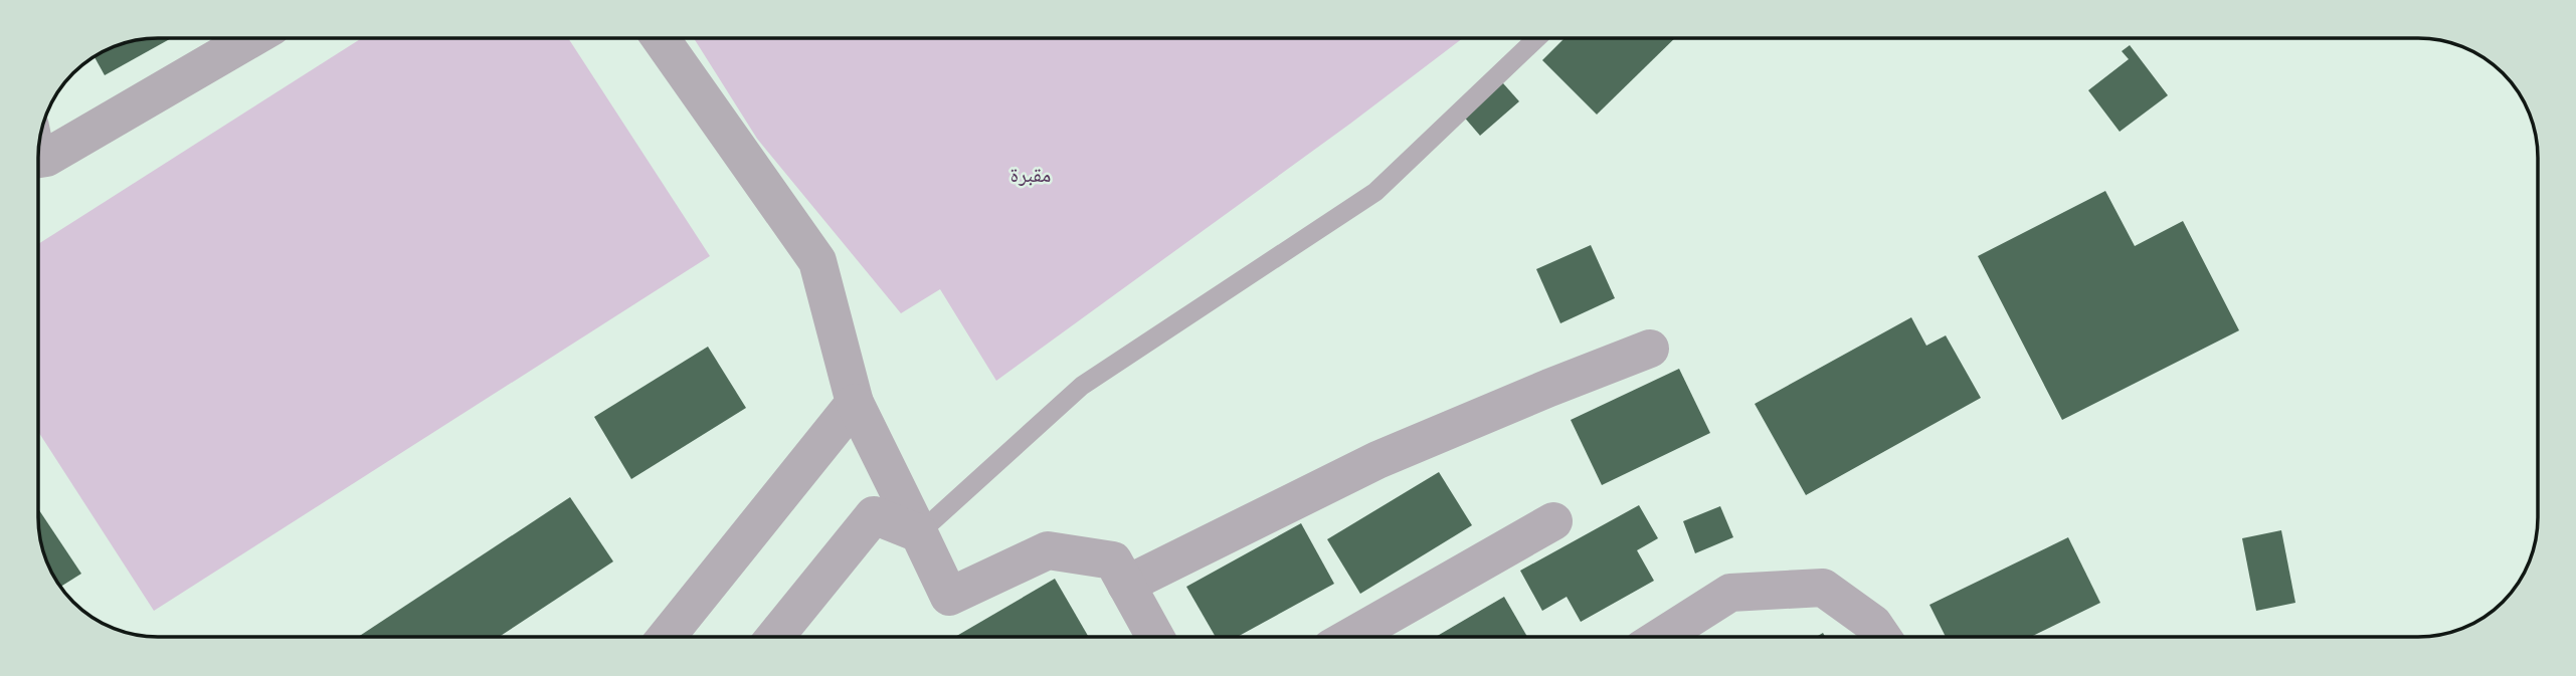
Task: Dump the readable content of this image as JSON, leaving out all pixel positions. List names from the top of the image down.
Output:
{
  "parks": ["مقبرة"]
}
